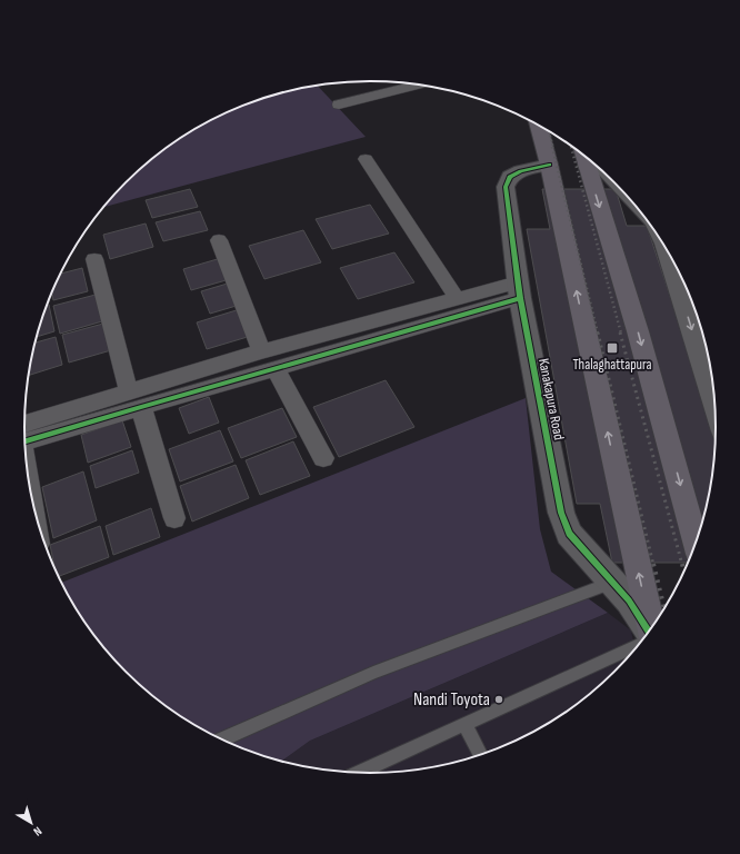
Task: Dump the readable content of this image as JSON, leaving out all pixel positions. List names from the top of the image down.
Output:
{
  "streets": {
    "street": ["Kanakapura Road"]
  },
  "places": {
    "transit": ["Thalaghattapura"],
    "other": ["Nandi Toyota"]
  },
  "north": "bottom right"
}
